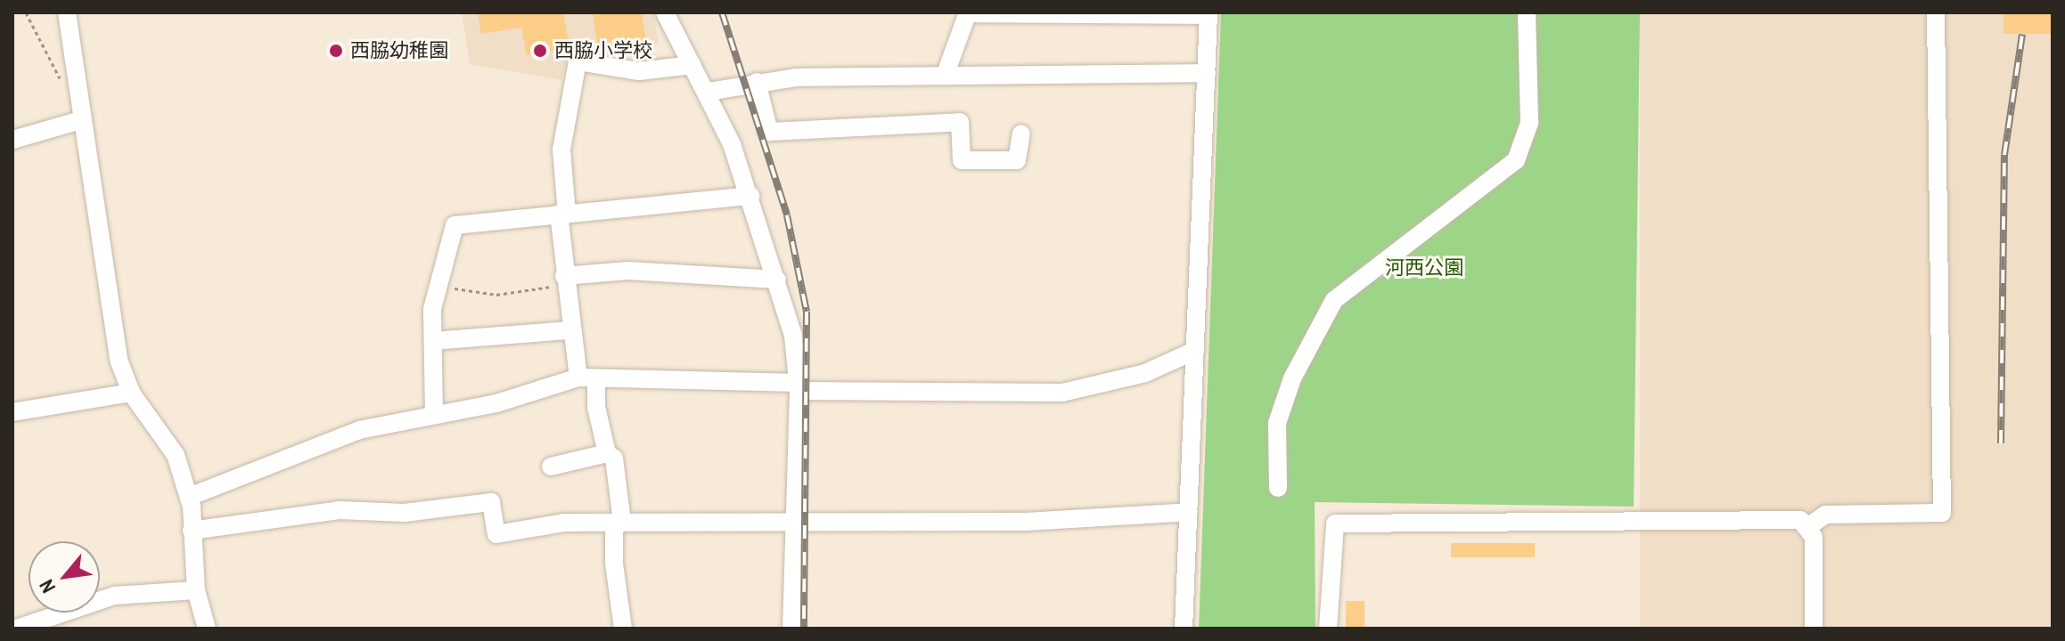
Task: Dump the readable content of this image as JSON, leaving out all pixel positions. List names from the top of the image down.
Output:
{
  "parks": ["河西公園"],
  "places": ["西脇幼稚園", "西脇小学校"],
  "north": "bottom left"
}
